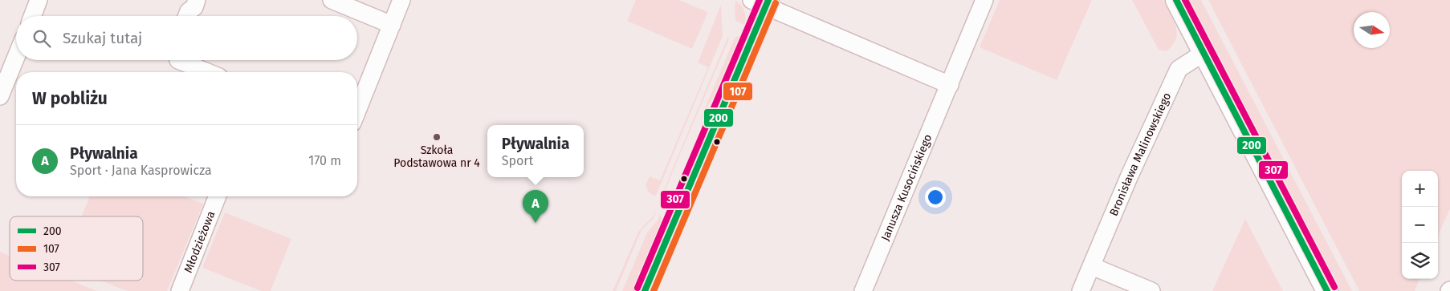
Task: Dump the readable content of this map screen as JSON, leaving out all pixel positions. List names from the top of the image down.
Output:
{
  "streets": {
    "street": ["Bronisława Malinowskiego", "Janusza Kusocińskiego", "Młodzieżowa"]
  },
  "places": ["Szkoła Podstawowa nr 4"],
  "lines": ["transit line 200", "transit line 307", "transit line 107"],
  "legend": ["200", "107", "307"],
  "north": "right",
  "page": {
    "search": "Szukaj tutaj",
    "heading": "W pobliżu",
    "list": [
      {
        "mark": "A",
        "name": "Pływalnia",
        "note": "Sport · Jana Kasprowicza",
        "value": "170 m"
      }
    ],
    "popup": ["Pływalnia", "Sport"],
    "map_buttons": ["+", "−"],
    "pins": "A"
  }
}
